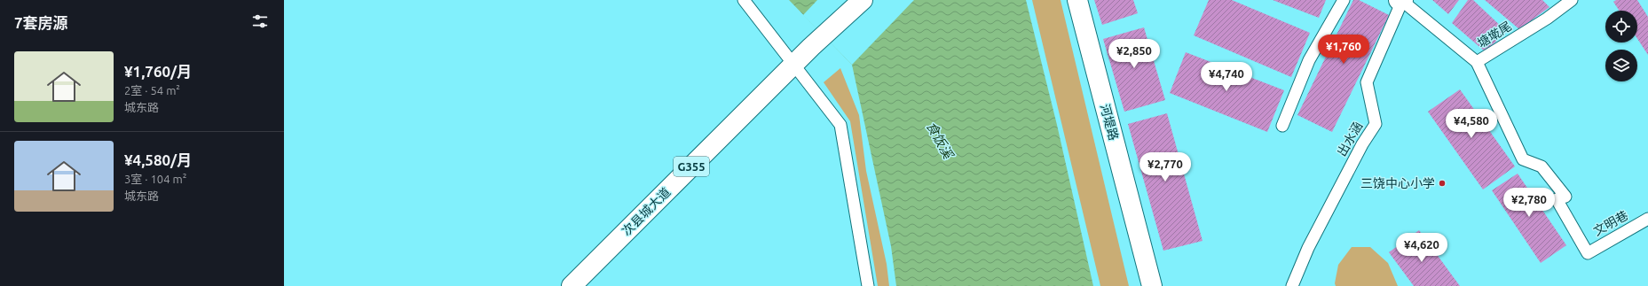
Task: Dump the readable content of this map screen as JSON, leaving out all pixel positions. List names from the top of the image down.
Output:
{
  "streets": {
    "main road": ["河堤路", "G355", "次县城大道"],
    "lane": ["塘墘尾", "出水涵", "文明巷"]
  },
  "crossings": [
    ["塘墘尾", "出水涵"],
    ["塘墘尾", "文明巷"]
  ],
  "water": ["食饭溪"],
  "places": ["三饶中心小学"],
  "page": {
    "heading": "7套房源",
    "price": [
      "¥1,760",
      "¥2,850",
      "¥4,740",
      "¥4,580",
      "¥2,770",
      "¥2,780",
      "¥4,620"
    ],
    "list": [
      {
        "name": "¥1,760/月",
        "note": "2室 · 54 m² · 城东路"
      },
      {
        "name": "¥4,580/月",
        "note": "3室 · 104 m² · 城东路"
      }
    ]
  }
}
